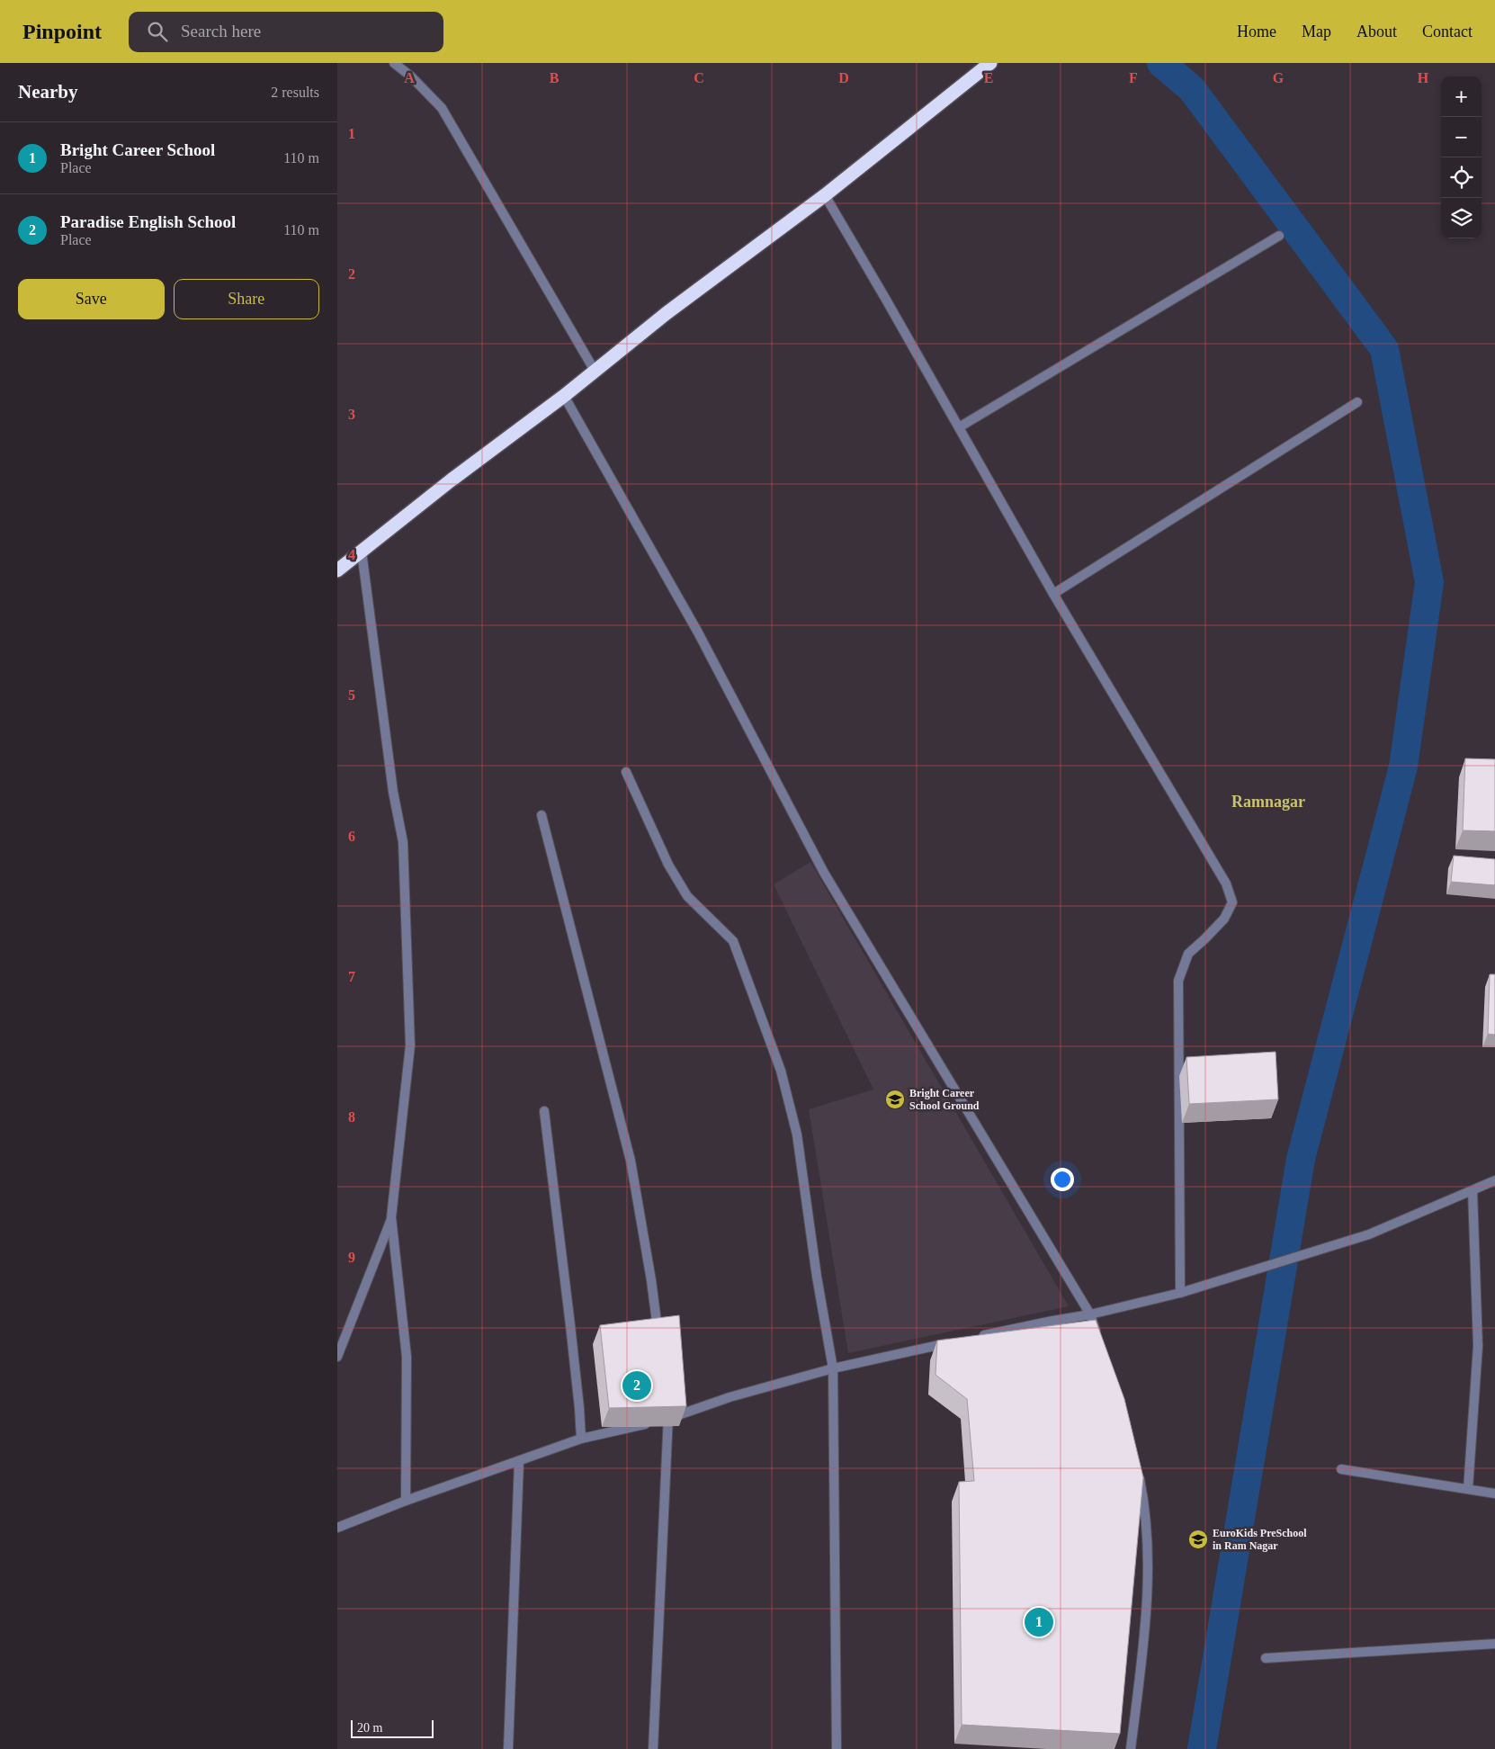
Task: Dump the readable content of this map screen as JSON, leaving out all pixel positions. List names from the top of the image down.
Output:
{
  "districts": ["Ramnagar"],
  "places": {
    "school or university": ["Bright Career School Ground", "EuroKids PreSchool in Ram Nagar"]
  },
  "scale_bar": "20 m",
  "page": {
    "header": "Pinpoint",
    "search": "Search here",
    "nav": [
      "Home",
      "Map",
      "About",
      "Contact"
    ],
    "heading": ["Nearby", "2 results"],
    "map_buttons": ["+", "−"],
    "list": [
      {
        "mark": "1",
        "name": "Bright Career School",
        "note": "Place",
        "value": "110 m"
      },
      {
        "mark": "2",
        "name": "Paradise English School",
        "note": "Place",
        "value": "110 m"
      }
    ],
    "buttons": ["Save", "Share"],
    "pins": ["2", "1"],
    "scale": "20 m"
  },
  "grid": {
    "columns": [
      "A",
      "B",
      "C",
      "D",
      "E",
      "F",
      "G",
      "H"
    ],
    "rows": [
      "1",
      "2",
      "3",
      "4",
      "5",
      "6",
      "7",
      "8",
      "9"
    ]
  }
}
